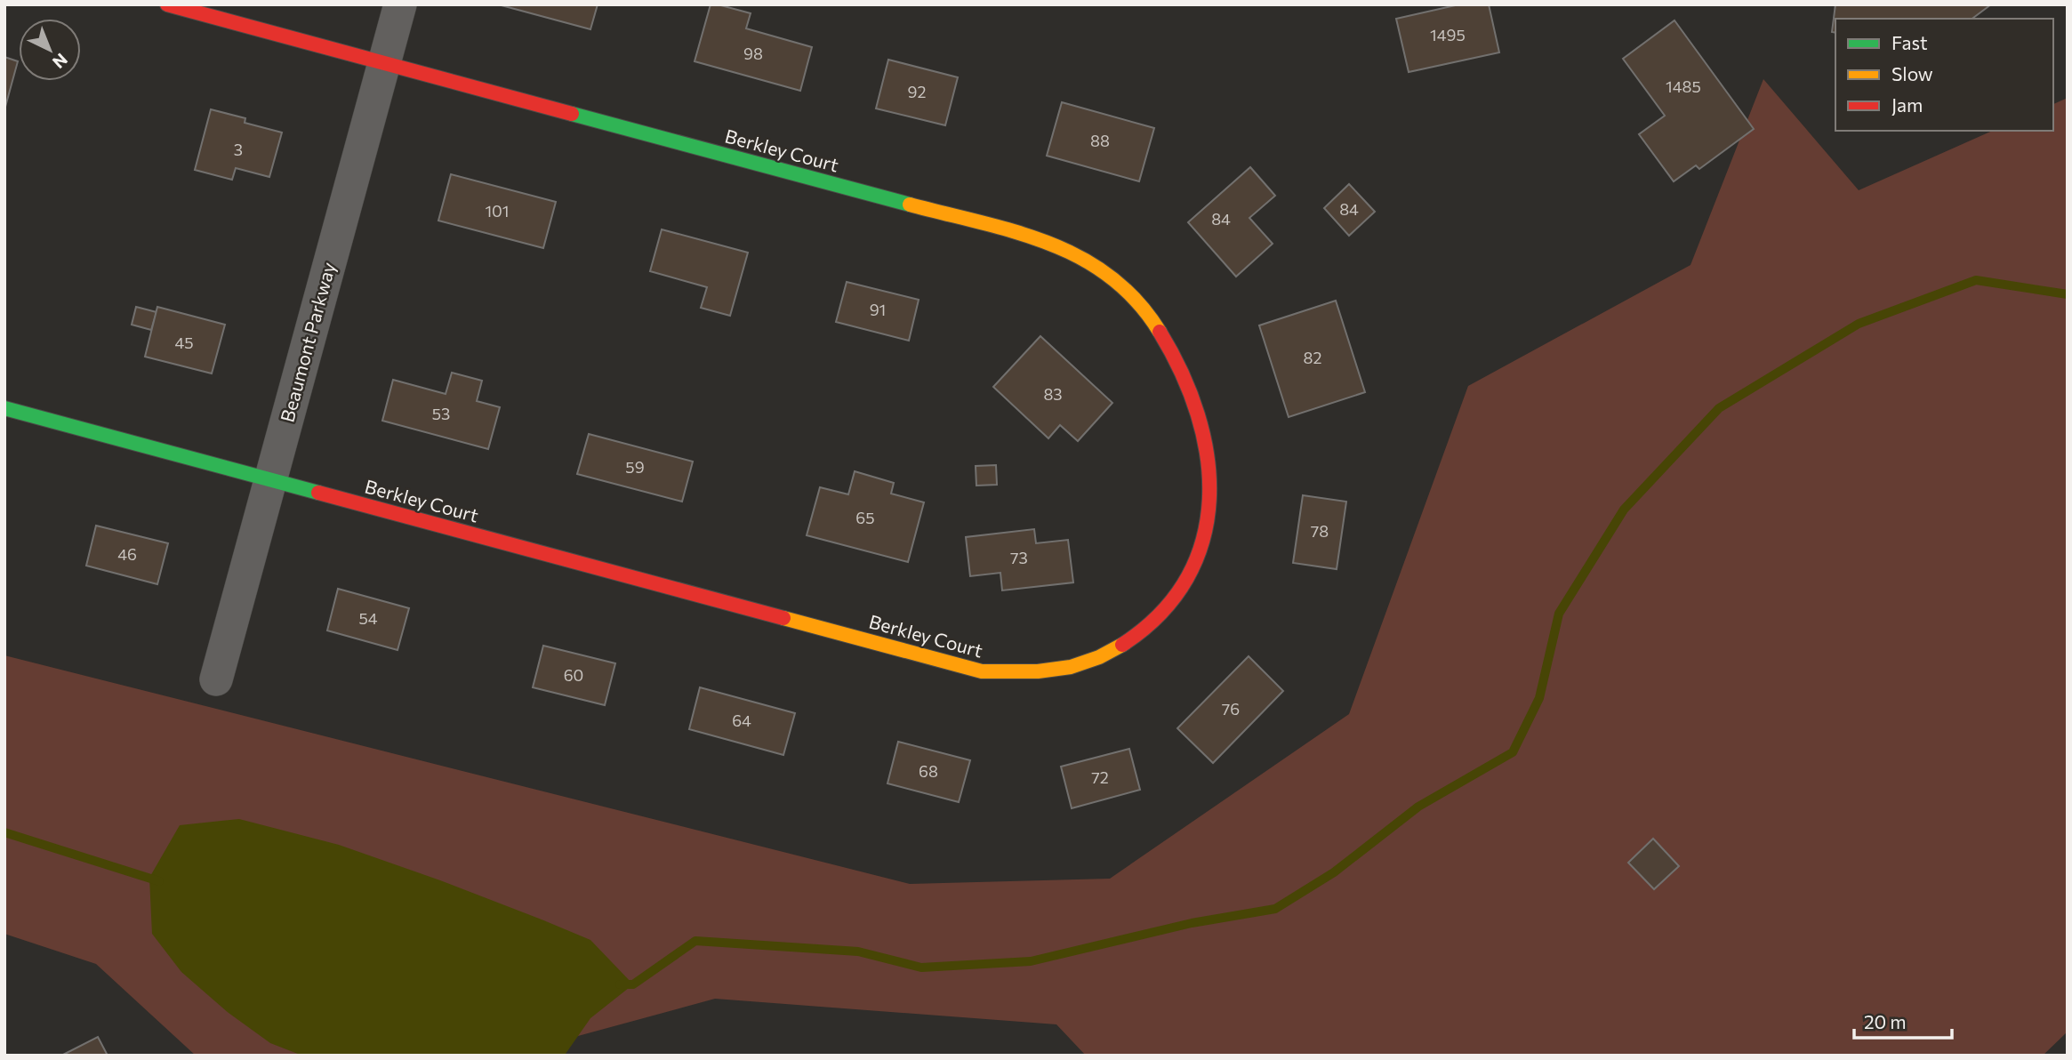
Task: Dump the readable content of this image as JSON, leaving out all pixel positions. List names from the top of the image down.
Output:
{
  "streets": {
    "street": ["Berkley Court", "Beaumont Parkway"]
  },
  "crossings": [
    ["Berkley Court", "Beaumont Parkway"]
  ],
  "house_numbers": [
    "1495",
    "98",
    "1485",
    "92",
    "88",
    "3",
    "84",
    "101",
    "84",
    "91",
    "45",
    "82",
    "83",
    "53",
    "59",
    "65",
    "78",
    "46",
    "73",
    "54",
    "60",
    "76",
    "64",
    "68",
    "72"
  ],
  "legend": ["Fast", "Slow", "Jam"],
  "scale_bar": "20 m",
  "north": "bottom right"
}
